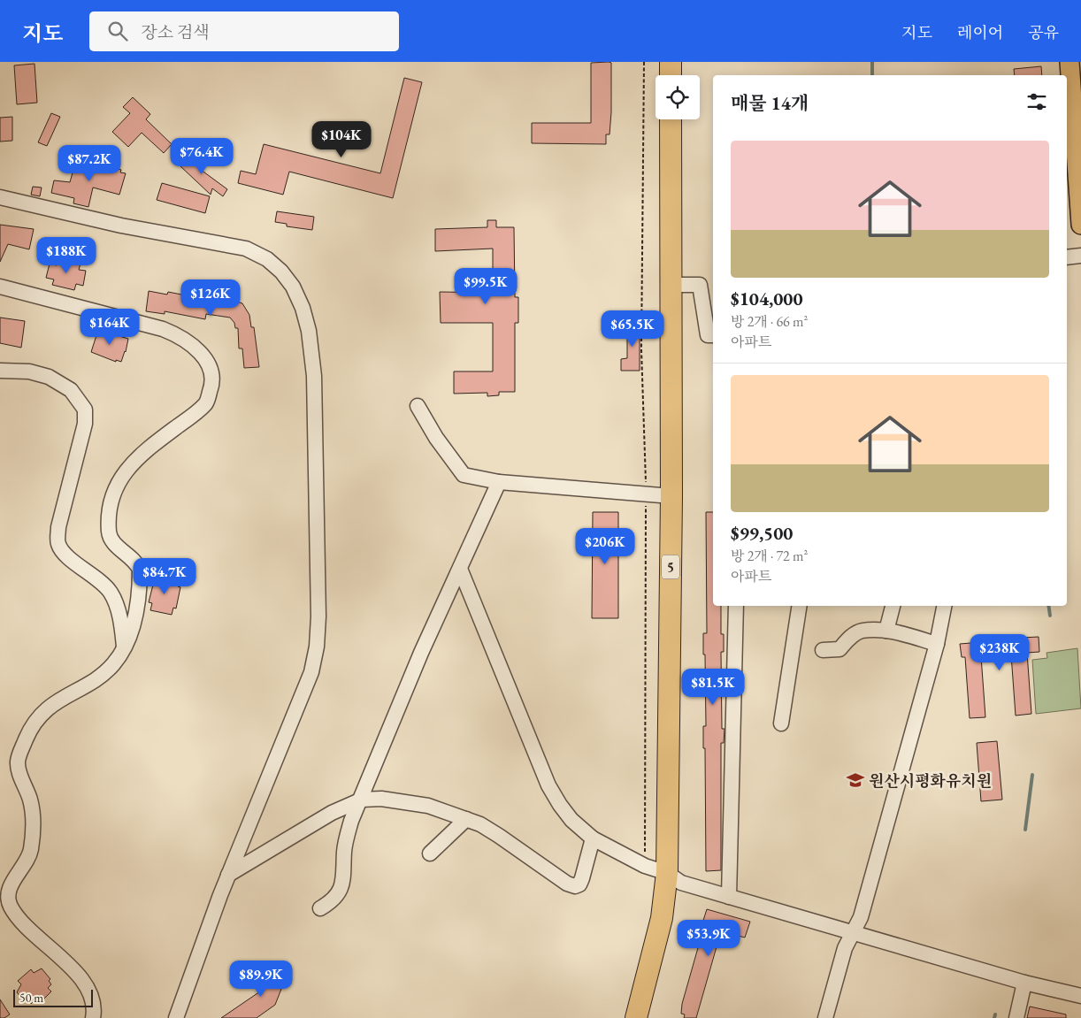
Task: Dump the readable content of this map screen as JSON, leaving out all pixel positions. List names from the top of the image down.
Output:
{
  "streets": {
    "highway": ["5"]
  },
  "places": {
    "school or university": ["원산시평화유치원"]
  },
  "scale_bar": "50 m",
  "page": {
    "header": "지도",
    "search": "장소 검색",
    "nav": ["지도", "레이어", "공유"],
    "heading": "매물 14개",
    "price": [
      "$104K",
      "$76.4K",
      "$87.2K",
      "$188K",
      "$99.5K",
      "$126K",
      "$164K",
      "$65.5K",
      "$206K",
      "$84.7K",
      "$238K",
      "$81.5K",
      "$53.9K",
      "$89.9K"
    ],
    "list": [
      {
        "name": "$104,000",
        "note": "방 2개 · 66 m² · 아파트"
      },
      {
        "name": "$99,500",
        "note": "방 2개 · 72 m² · 아파트"
      }
    ],
    "scale": "50 m"
  }
}
